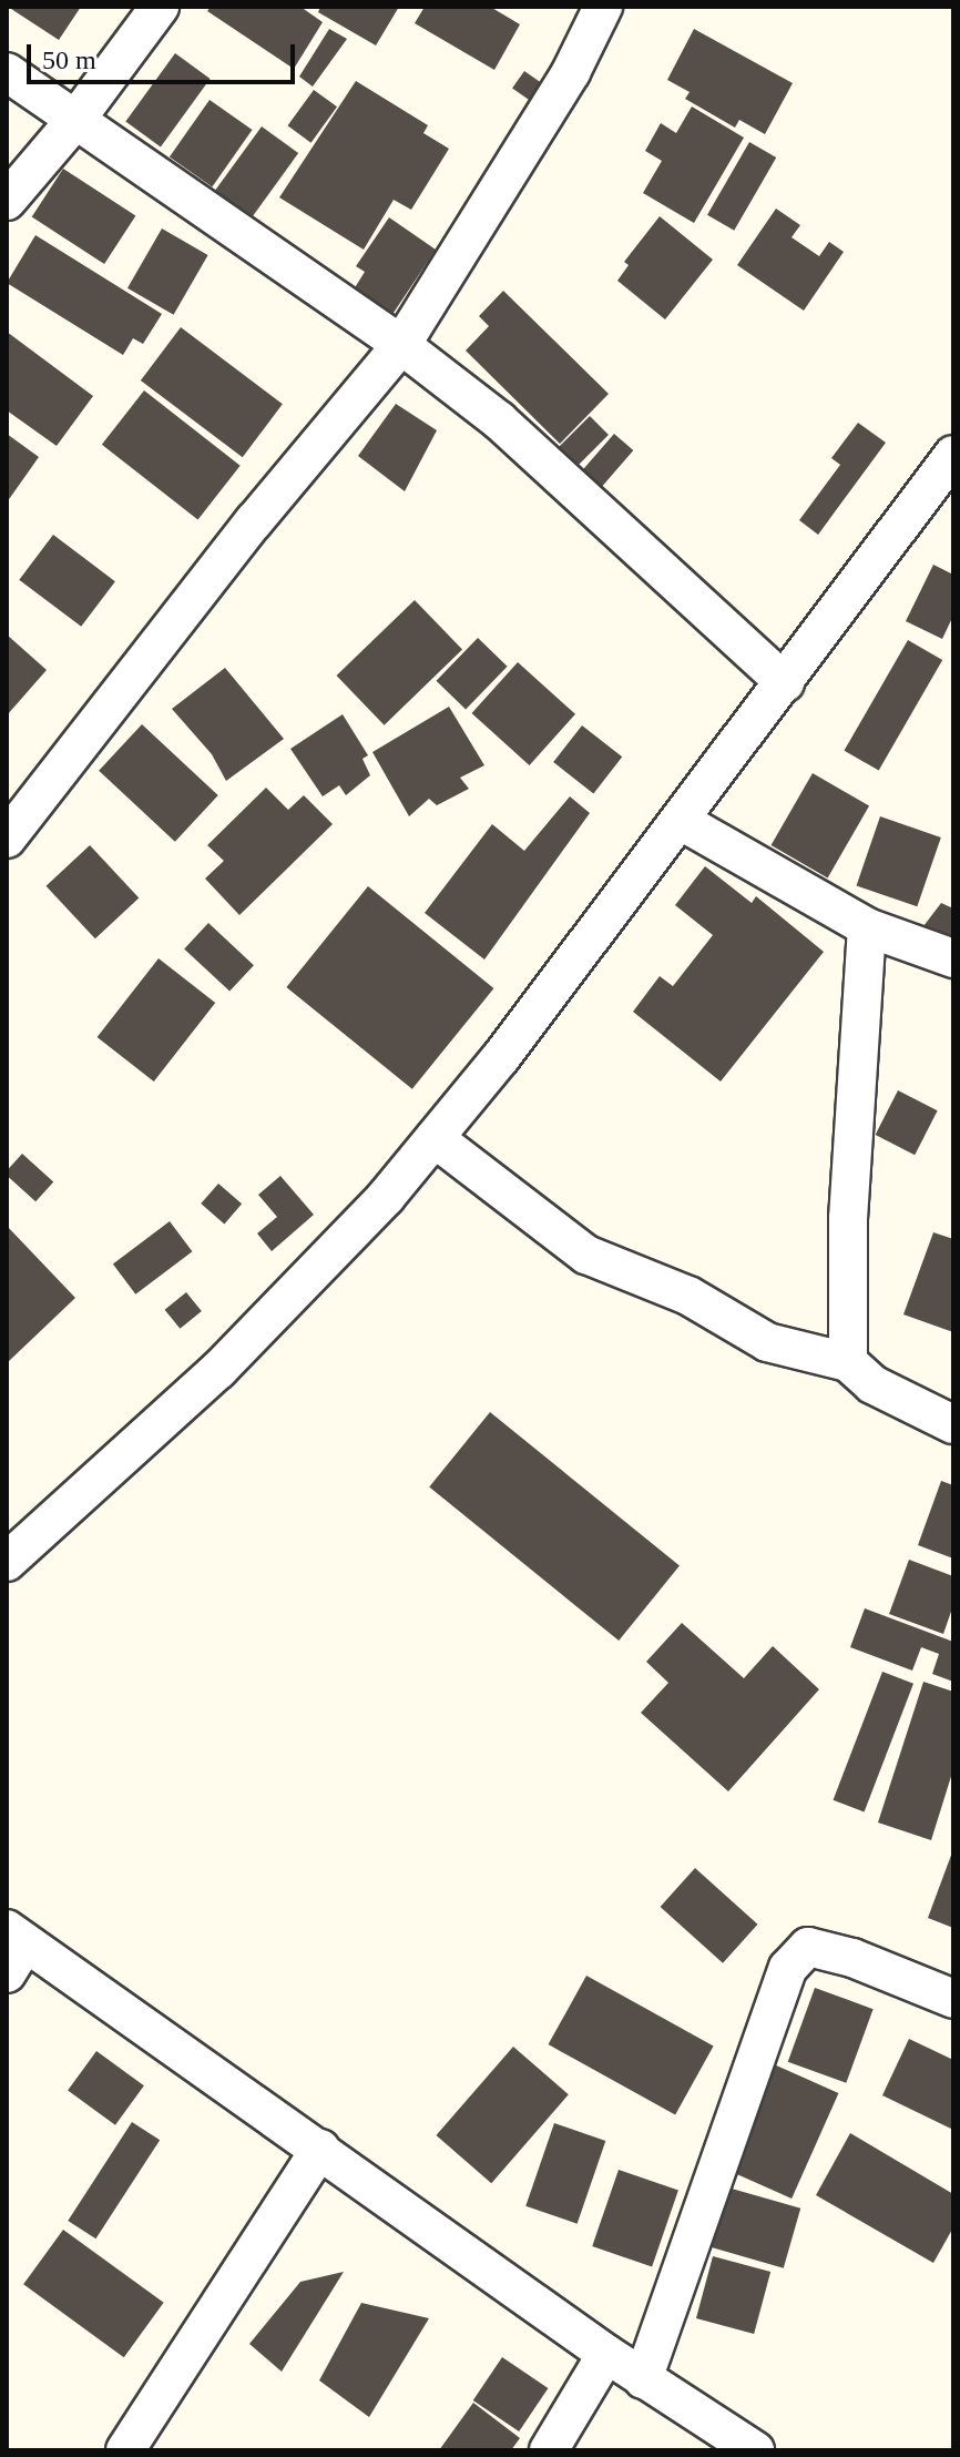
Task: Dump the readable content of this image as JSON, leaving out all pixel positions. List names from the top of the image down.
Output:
{
  "scale_bar": "50 m"
}
